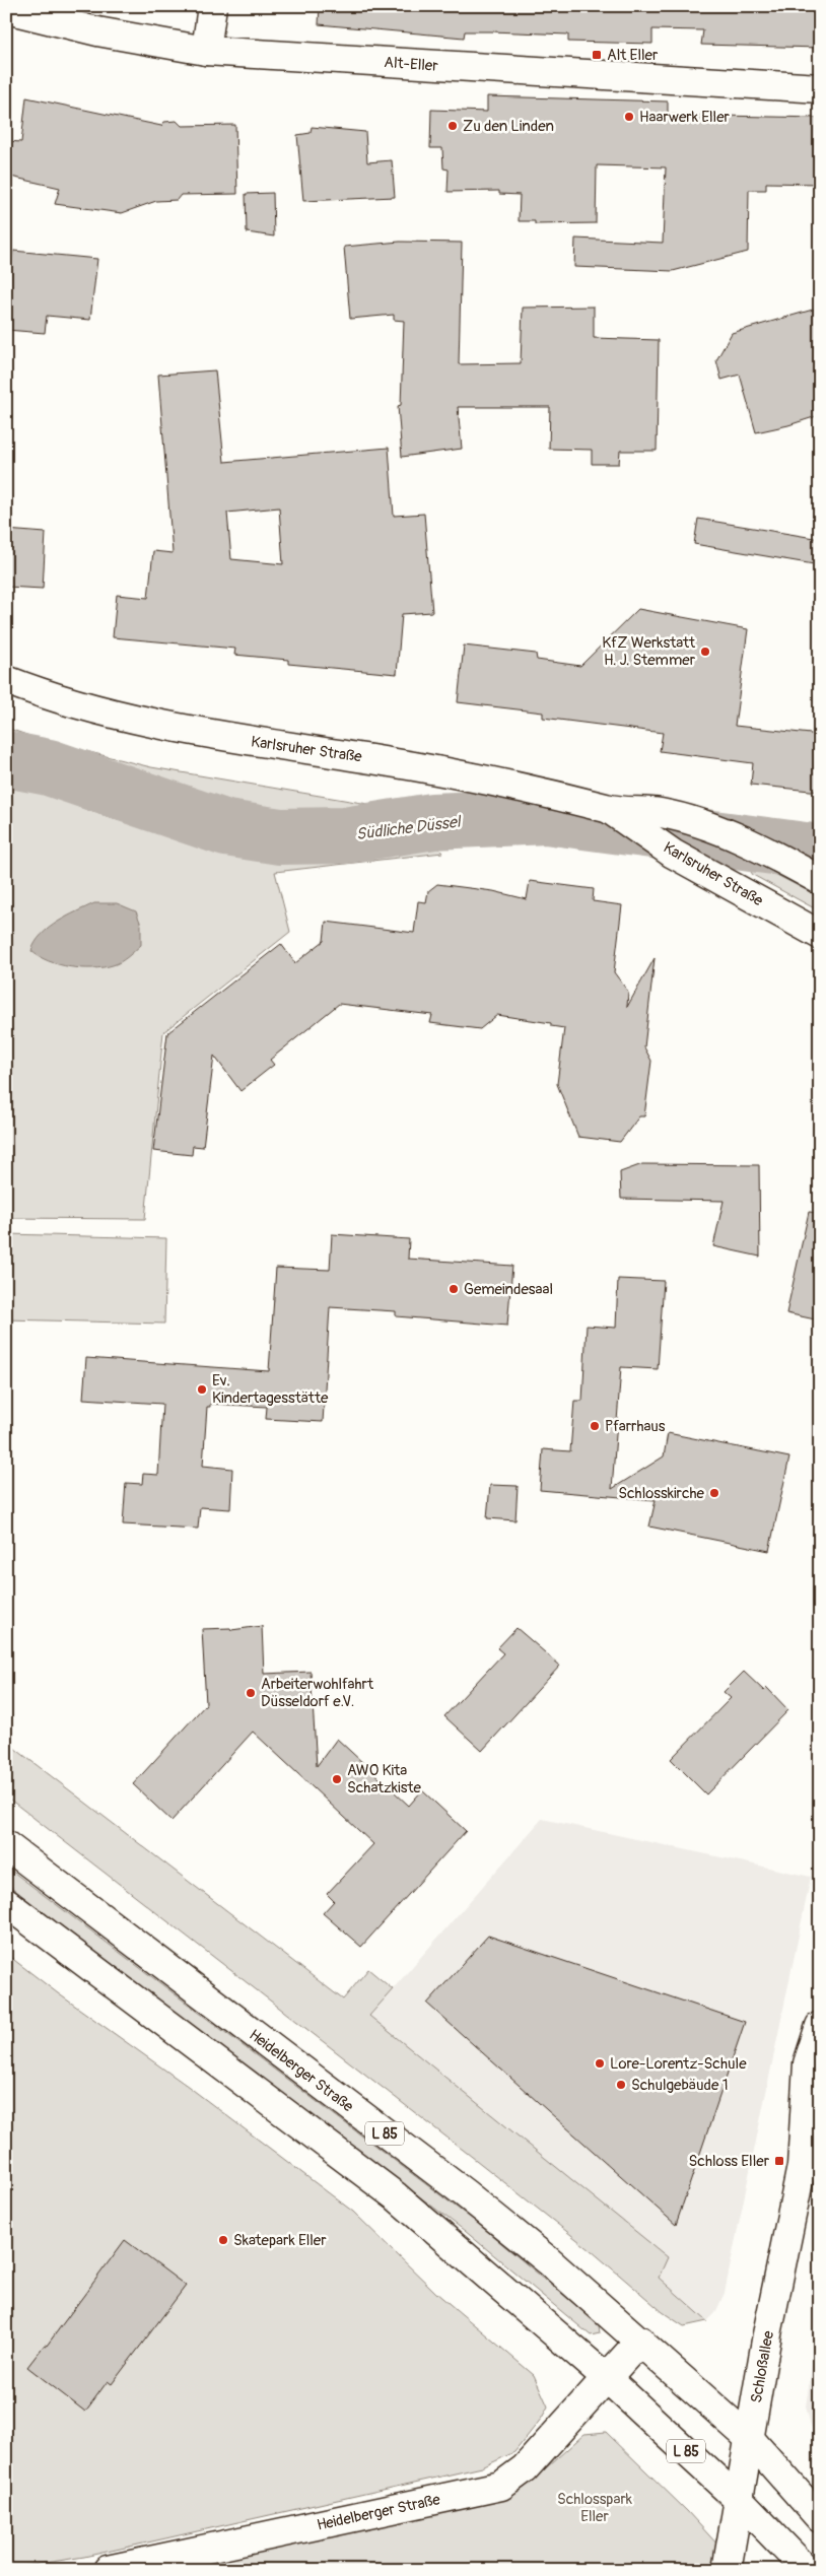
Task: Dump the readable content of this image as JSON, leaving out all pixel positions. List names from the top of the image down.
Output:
{
  "streets": {
    "main road": [
      "Alt-Eller",
      "Karlsruher Straße",
      "Heidelberger Straße",
      "L 85",
      "Schloßallee"
    ]
  },
  "crossings": [
    ["Heidelberger Straße", "L 85"],
    ["Heidelberger Straße", "Schloßallee"],
    ["L 85", "Schloßallee"]
  ],
  "water": ["Südliche Düssel"],
  "parks": ["Schlosspark Eller"],
  "places": {
    "transit": ["Alt Eller", "Schloss Eller"],
    "other": [
      "Haarwerk Eller",
      "Zu den Linden",
      "KfZ Werkstatt H. J. Stemmer",
      "Gemeindesaal",
      "Ev. Kindertagesstätte",
      "Pfarrhaus",
      "Schlosskirche",
      "Arbeiterwohlfahrt Düsseldorf e.V.",
      "AWO Kita Schatzkiste",
      "Lore-Lorentz-Schule",
      "Schulgebäude 1",
      "Skatepark Eller"
    ]
  }
}
